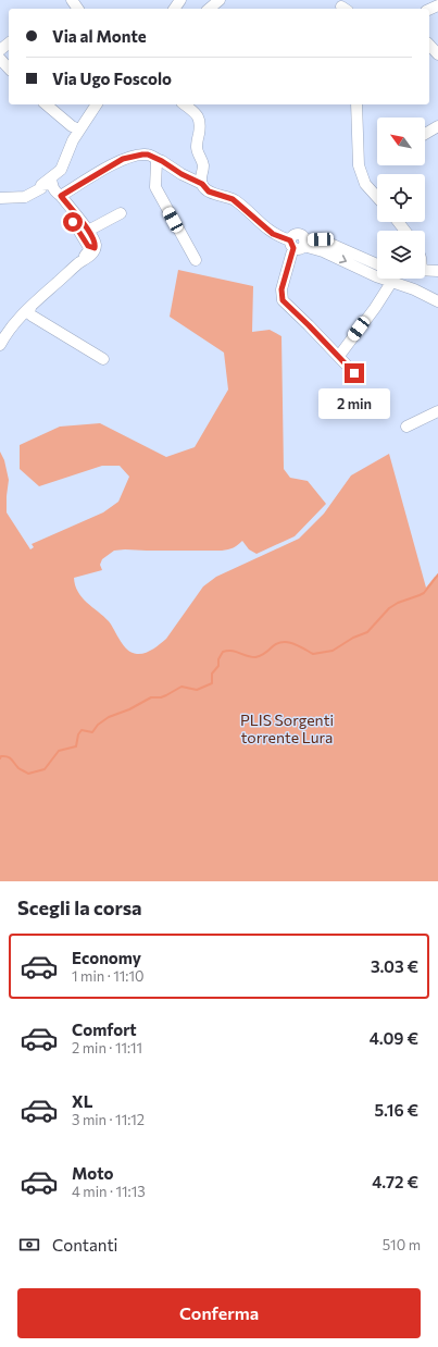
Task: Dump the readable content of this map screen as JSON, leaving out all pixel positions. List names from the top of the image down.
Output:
{
  "parks": ["PLIS Sorgenti torrente Lura"],
  "north": "top left",
  "page": {
    "banner": ["Via al Monte", "Via Ugo Foscolo"],
    "bubble": "2 min",
    "heading": "Scegli la corsa",
    "list": [
      {
        "name": "Economy",
        "note": "1 min · 11:10",
        "value": "3.03 €"
      },
      {
        "name": "Comfort",
        "note": "2 min · 11:11",
        "value": "4.09 €"
      },
      {
        "name": "XL",
        "note": "3 min · 11:12",
        "value": "5.16 €"
      },
      {
        "name": "Moto",
        "note": "4 min · 11:13",
        "value": "4.72 €"
      }
    ],
    "pay": ["Contanti", "510 m"],
    "buttons": "Conferma"
  }
}
